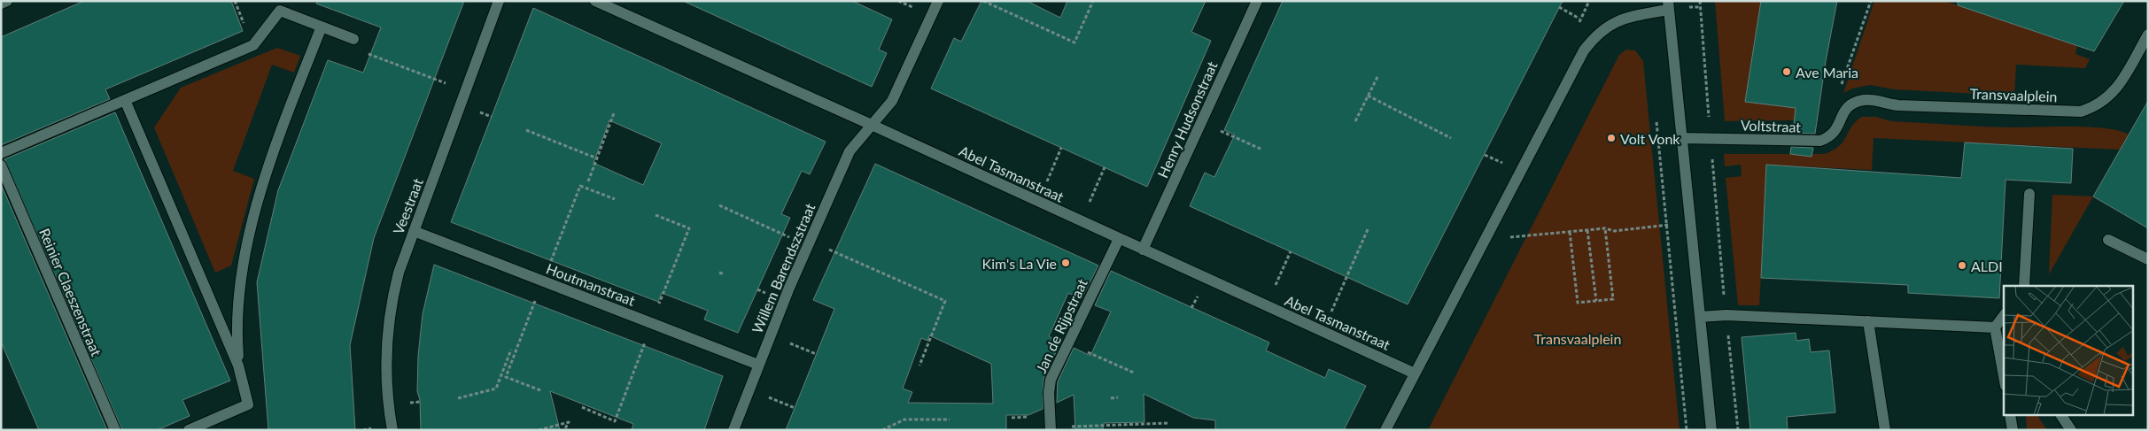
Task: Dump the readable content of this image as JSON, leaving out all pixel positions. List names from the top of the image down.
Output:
{
  "streets": {
    "street": [
      "Transvaalplein",
      "Henry Hudsonstraat",
      "Voltstraat",
      "Abel Tasmanstraat",
      "Veestraat",
      "Willem Barendszstraat",
      "Houtmanstraat",
      "Reinier Claeszenstraat",
      "Jan de Rijpstraat"
    ]
  },
  "crossings": [
    ["Transvaalplein", "Voltstraat"],
    ["Henry Hudsonstraat", "Abel Tasmanstraat"],
    ["Abel Tasmanstraat", "Willem Barendszstraat"],
    ["Abel Tasmanstraat", "Jan de Rijpstraat"],
    ["Veestraat", "Houtmanstraat"],
    ["Willem Barendszstraat", "Houtmanstraat"]
  ],
  "parks": ["Transvaalplein"],
  "places": [
    "Ave Maria",
    "Volt Vonk",
    "Kim's La Vie",
    "ALDI"
  ]
}
